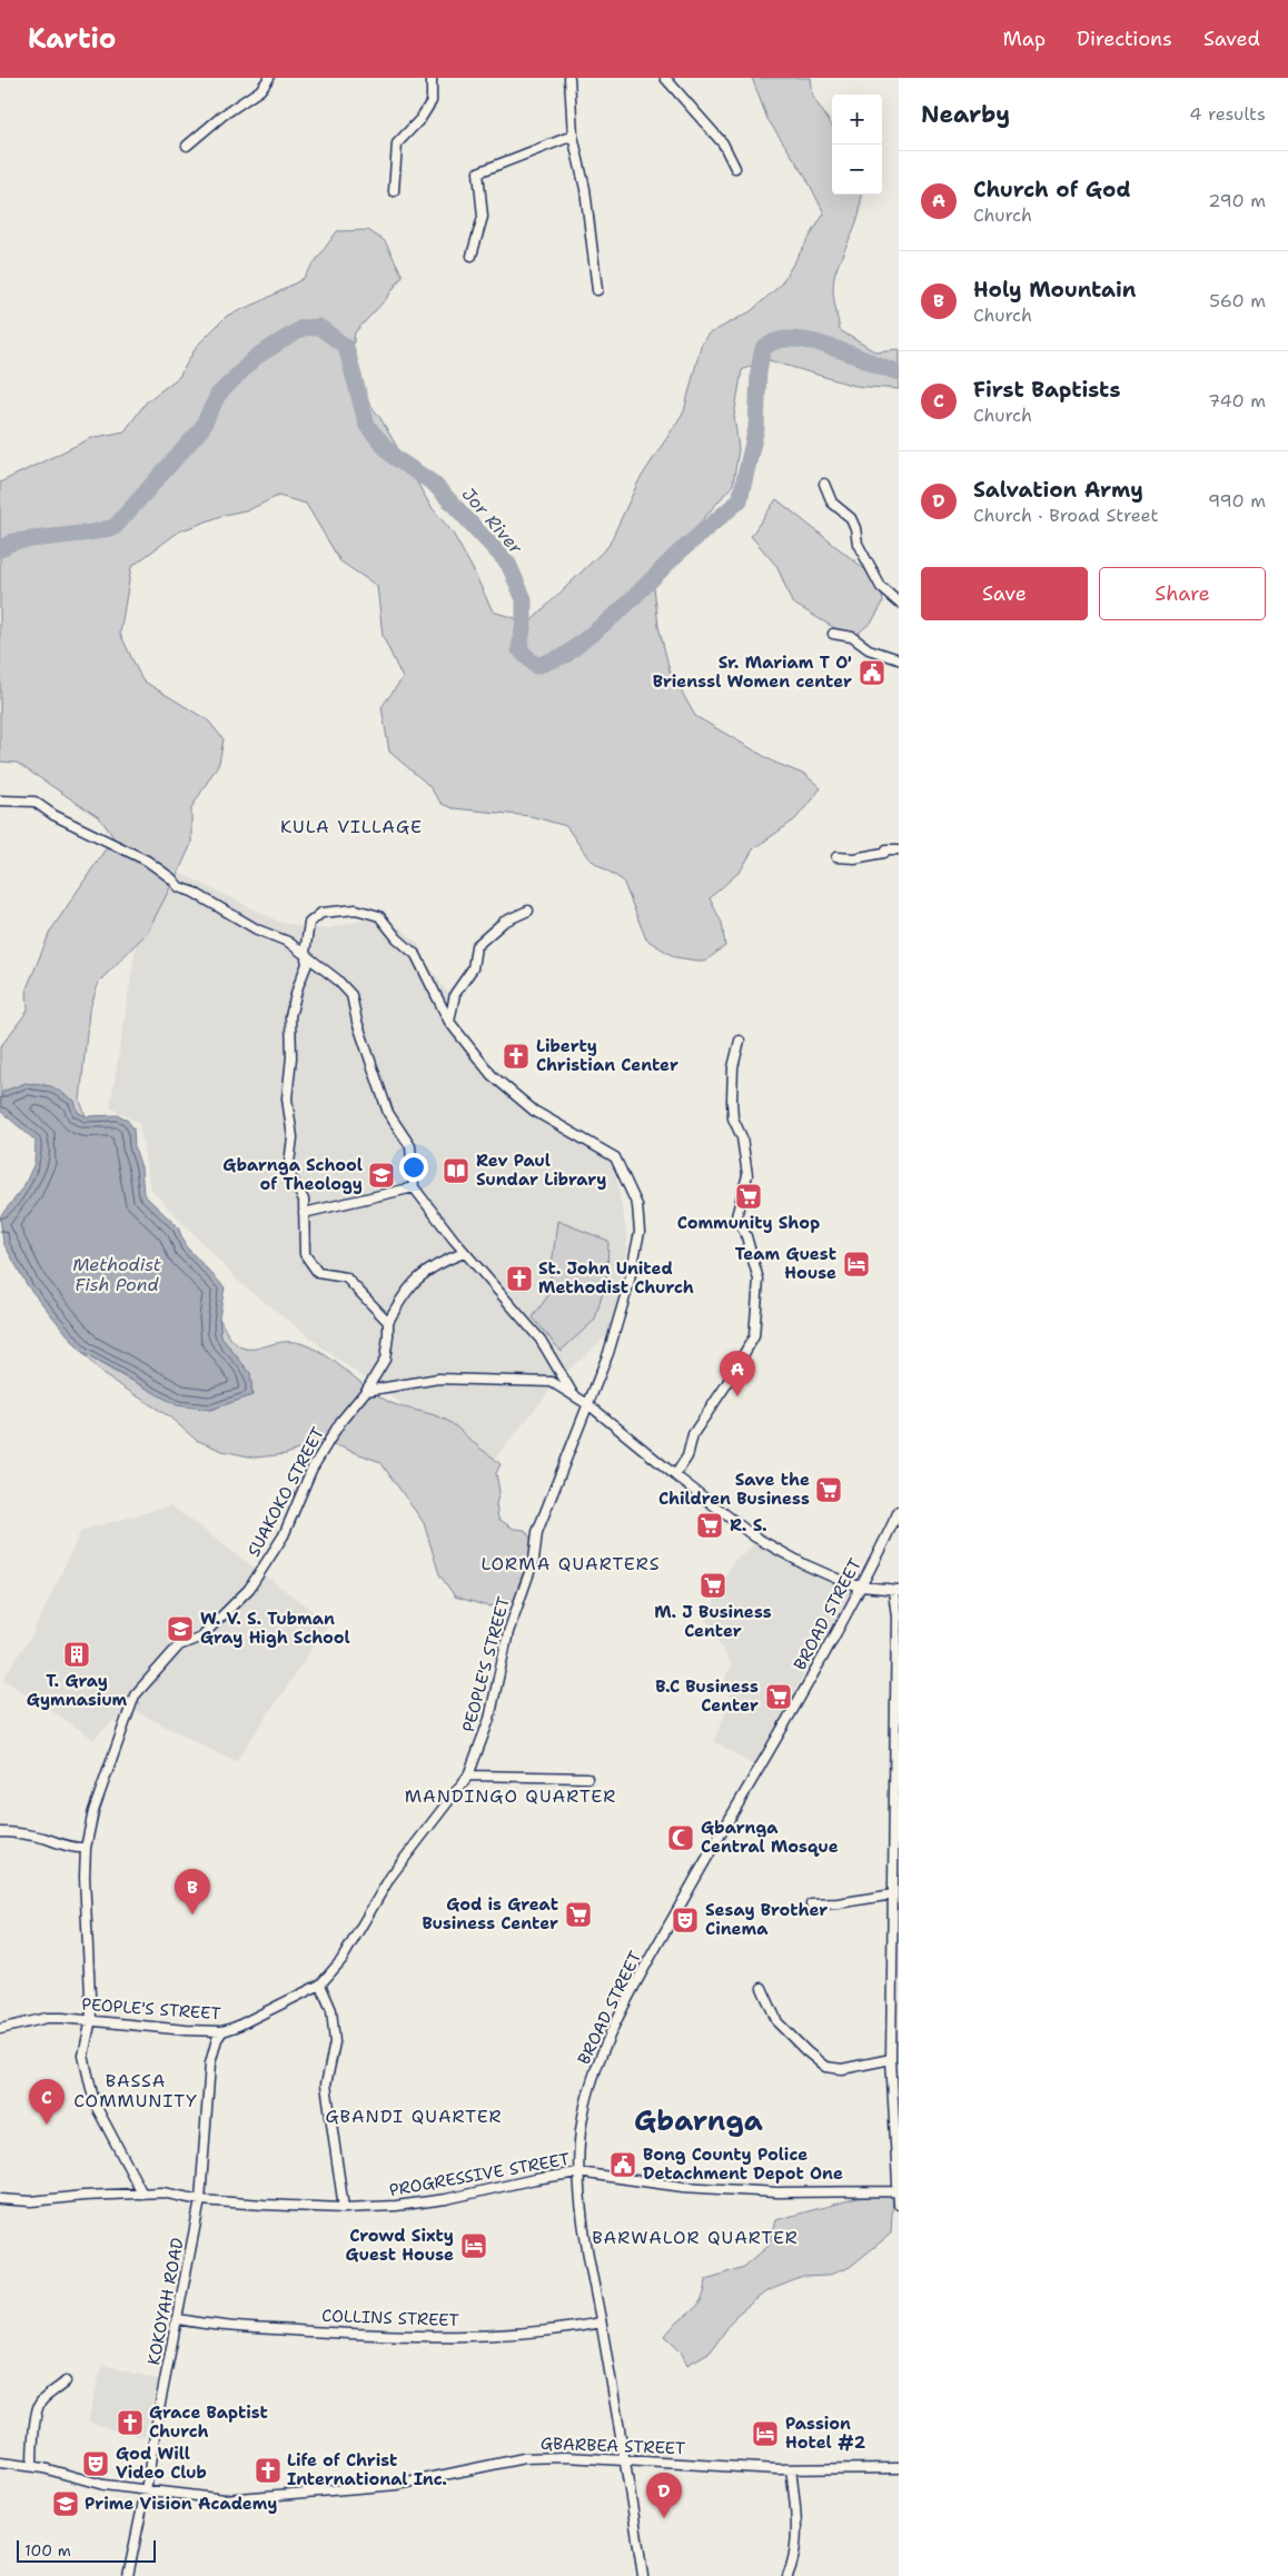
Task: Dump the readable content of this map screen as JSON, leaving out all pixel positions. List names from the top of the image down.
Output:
{
  "streets": {
    "street": [
      "SUAKOKO STREET",
      "BROAD STREET",
      "PEOPLE'S STREET",
      "PROGRESSIVE STREET",
      "KOKOYAH ROAD",
      "COLLINS STREET",
      "GBARBEA STREET"
    ]
  },
  "crossings": [
    ["SUAKOKO STREET", "PEOPLE'S STREET"],
    ["SUAKOKO STREET", "PROGRESSIVE STREET"],
    ["BROAD STREET", "PROGRESSIVE STREET"],
    ["BROAD STREET", "COLLINS STREET"],
    ["BROAD STREET", "GBARBEA STREET"],
    ["PEOPLE'S STREET", "KOKOYAH ROAD"],
    ["PROGRESSIVE STREET", "KOKOYAH ROAD"],
    ["KOKOYAH ROAD", "COLLINS STREET"],
    ["KOKOYAH ROAD", "GBARBEA STREET"]
  ],
  "districts": [
    "KULA VILLAGE",
    "LORMA QUARTERS",
    "MANDINGO QUARTER",
    "BASSA COMMUNITY",
    "GBANDI QUARTER",
    "Gbarnga",
    "BARWALOR QUARTER"
  ],
  "water": ["Jor River", "Methodist Fish Pond"],
  "places": {
    "public building": ["Sr. Mariam T O' Brienssl Women center", "Bong County Police Detachment Depot One"],
    "church": [
      "Liberty Christian Center",
      "St. John United Methodist Church",
      "Grace Baptist Church",
      "Life of Christ International Inc."
    ],
    "library": ["Rev Paul Sundar Library"],
    "school or university": ["Gbarnga School of Theology", "W. V. S. Tubman Gray High School", "Prime Vision Academy"],
    "supermarket": [
      "Community Shop",
      "Save the Children Business",
      "R. S.",
      "M. J Business Center",
      "B.C Business Center",
      "God is Great Business Center"
    ],
    "hotel": ["Team Guest House", "Crowd Sixty Guest House", "Passion Hotel #2"],
    "building": ["T. Gray Gymnasium"],
    "mosque": ["Gbarnga Central Mosque"],
    "theatre": ["Sesay Brother Cinema", "God Will Video Club"]
  },
  "scale_bar": "100 m",
  "page": {
    "header": "Kartio",
    "nav": ["Map", "Directions", "Saved"],
    "heading": ["Nearby", "4 results"],
    "map_buttons": ["+", "−"],
    "list": [
      {
        "mark": "A",
        "name": "Church of God",
        "note": "Church",
        "value": "290 m"
      },
      {
        "mark": "B",
        "name": "Holy Mountain",
        "note": "Church",
        "value": "560 m"
      },
      {
        "mark": "C",
        "name": "First Baptists",
        "note": "Church",
        "value": "740 m"
      },
      {
        "mark": "D",
        "name": "Salvation Army",
        "note": "Church · Broad Street",
        "value": "990 m"
      }
    ],
    "buttons": ["Save", "Share"],
    "pins": [
      "A",
      "B",
      "C",
      "D"
    ],
    "scale": "100 m"
  }
}
